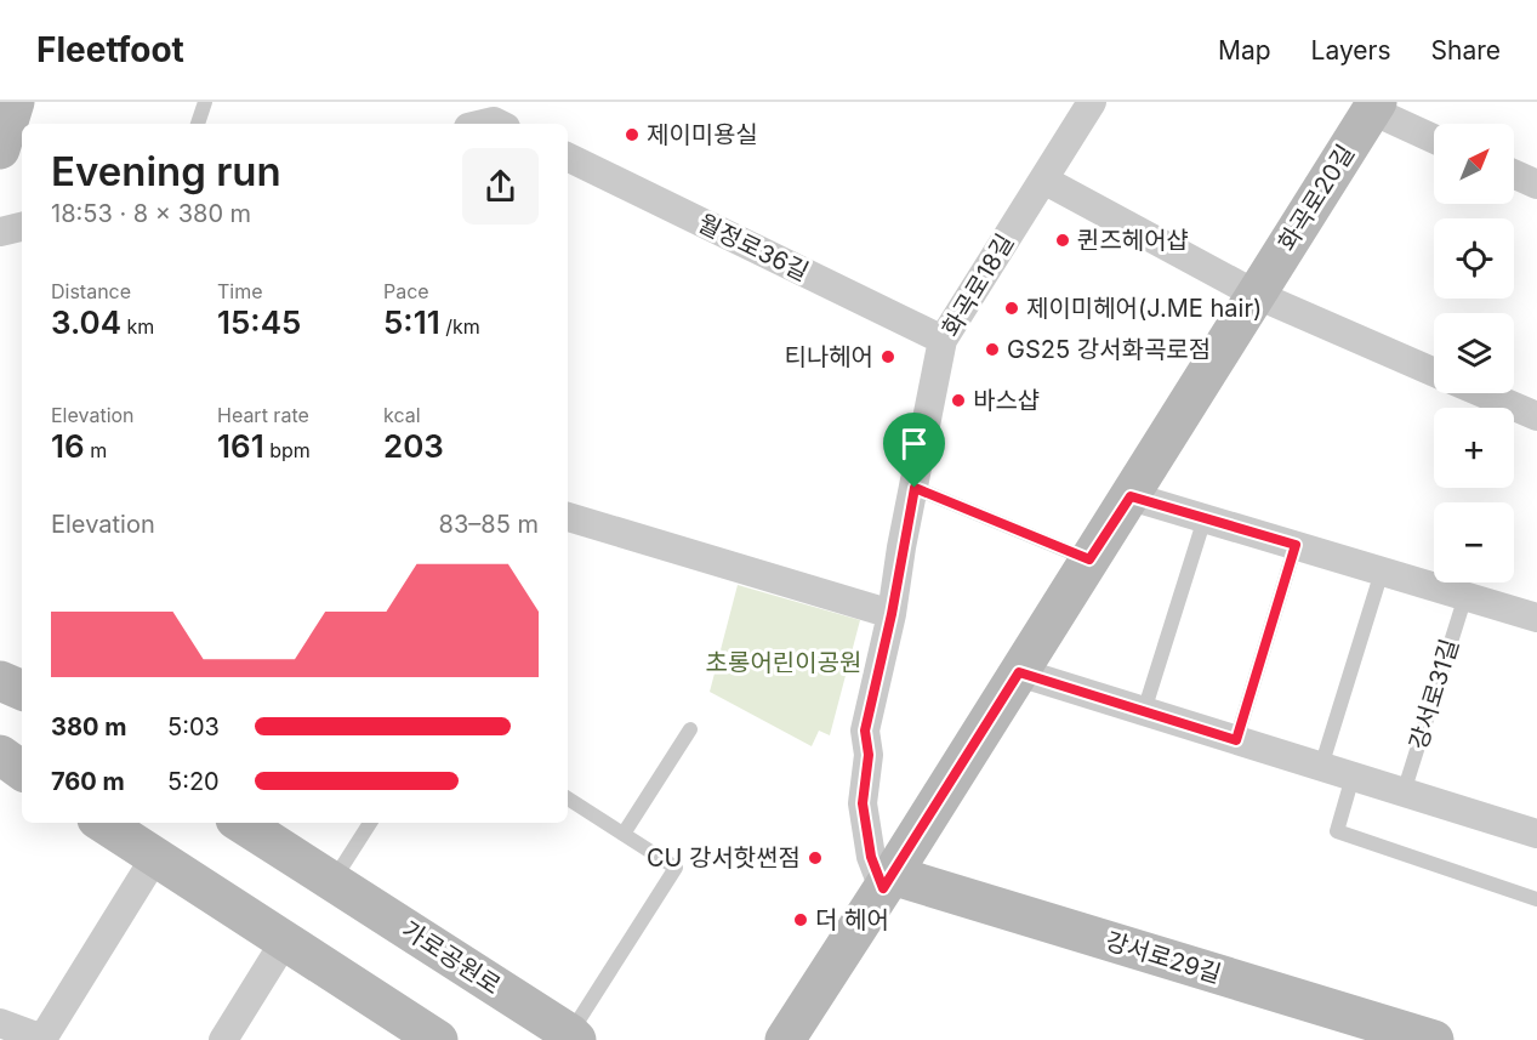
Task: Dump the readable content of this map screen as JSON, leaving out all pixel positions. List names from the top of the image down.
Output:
{
  "streets": {
    "street": [
      "화곡로20길",
      "월정로36길",
      "화곡로18길",
      "가로공원로",
      "강서로29길"
    ],
    "lane": ["강서로31길"]
  },
  "crossings": [
    ["화곡로20길", "화곡로18길"],
    ["화곡로20길", "강서로29길"],
    ["월정로36길", "화곡로18길"],
    ["화곡로18길", "강서로29길"]
  ],
  "parks": ["초롱어린이공원"],
  "places": [
    "제이미용실",
    "퀸즈헤어샵",
    "제이미헤어(J.ME hair)",
    "GS25 강서화곡로점",
    "티나헤어",
    "바스샵",
    "CU 강서핫썬점",
    "더 헤어"
  ],
  "north": "top right",
  "page": {
    "header": "Fleetfoot",
    "nav": ["Map", "Layers", "Share"],
    "map_buttons": ["+", "−"],
    "heading": ["Evening run", "18:53 · 8 × 380 m"],
    "stats": [
      ["Distance", "3.04 km"],
      ["Time", "15:45"],
      ["Pace", "5:11 /km"],
      ["Elevation", "16 m"],
      ["Heart rate", "161 bpm"],
      ["kcal", "203"]
    ],
    "chart": ["Elevation", "83–85 m"],
    "list": [
      {
        "name": "380 m",
        "note": "5:03"
      },
      {
        "name": "760 m",
        "note": "5:20"
      }
    ]
  }
}
